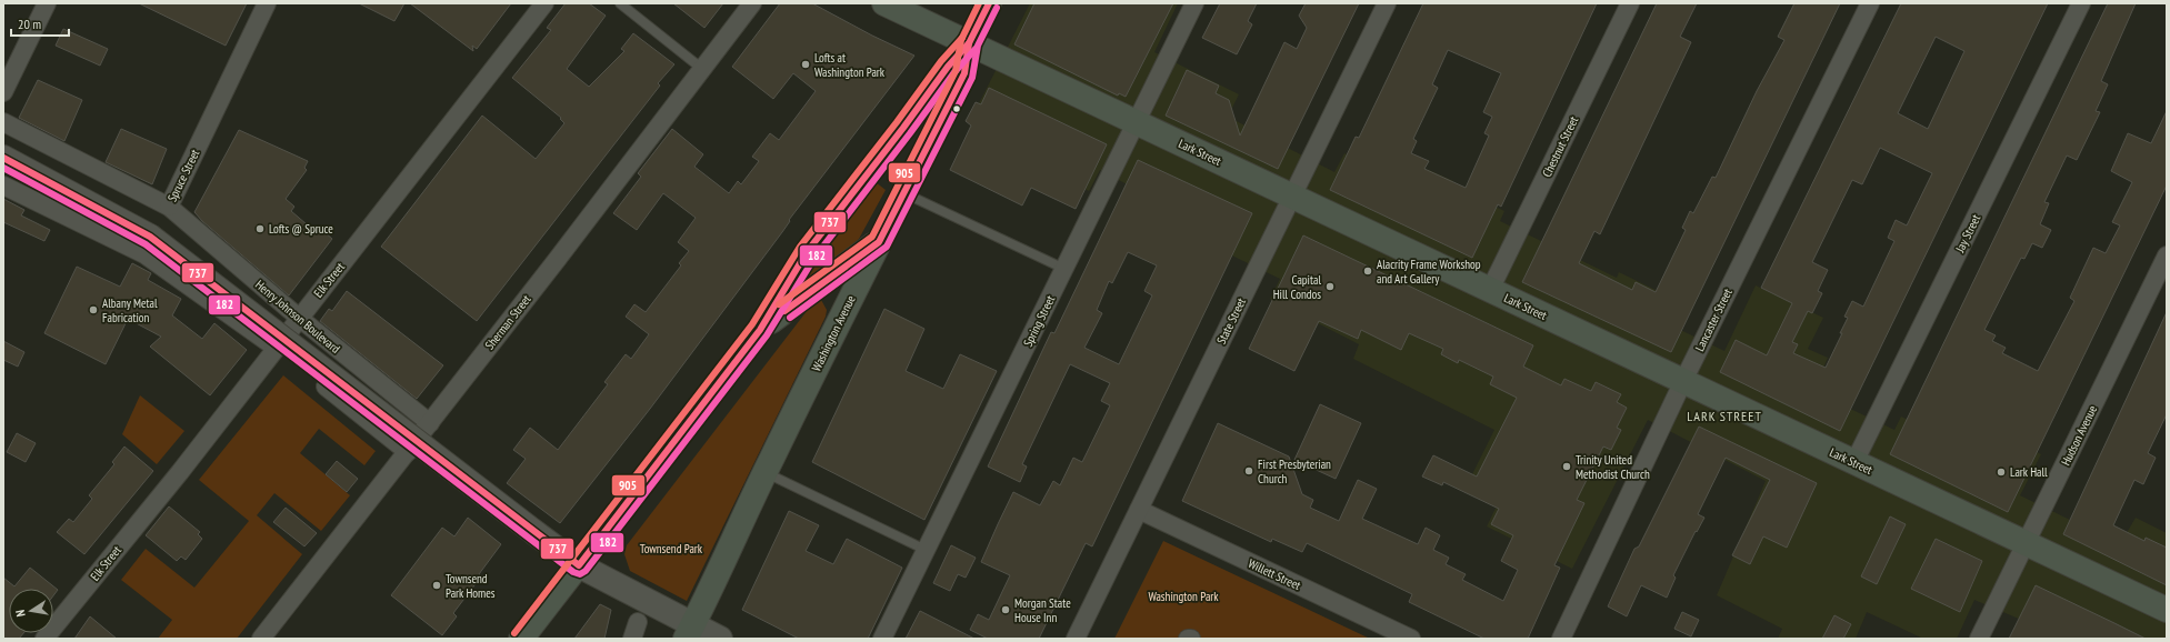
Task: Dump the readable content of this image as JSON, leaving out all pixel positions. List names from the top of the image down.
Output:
{
  "streets": {
    "main road": ["Lark Street", "Henry Johnson Boulevard", "Washington Avenue"],
    "street": [
      "Chestnut Street",
      "Spruce Street",
      "Jay Street",
      "Elk Street",
      "Lancaster Street",
      "Spring Street",
      "State Street",
      "Sherman Street",
      "Hudson Avenue",
      "Willett Street"
    ]
  },
  "crossings": [
    ["Chestnut Street", "Lark Street"],
    ["Lark Street", "Jay Street"],
    ["Lark Street", "Lancaster Street"],
    ["Lark Street", "Spring Street"],
    ["Lark Street", "State Street"],
    ["Lark Street", "Washington Avenue"],
    ["Lark Street", "Hudson Avenue"],
    ["Spruce Street", "Henry Johnson Boulevard"],
    ["Elk Street", "Henry Johnson Boulevard"],
    ["Henry Johnson Boulevard", "Sherman Street"],
    ["Henry Johnson Boulevard", "Washington Avenue"],
    ["State Street", "Willett Street"]
  ],
  "districts": ["LARK STREET"],
  "parks": ["Townsend Park", "Washington Park"],
  "places": [
    "Lofts at Washington Park",
    "Lofts @ Spruce",
    "Alacrity Frame Workshop and Art Gallery",
    "Capital Hill Condos",
    "Albany Metal Fabrication",
    "Trinity United Methodist Church",
    "First Presbyterian Church",
    "Lark Hall",
    "Townsend Park Homes",
    "Morgan State House Inn"
  ],
  "lines": ["transit line 737", "transit line 905", "transit line 182"],
  "scale_bar": "20 m",
  "north": "left"
}
